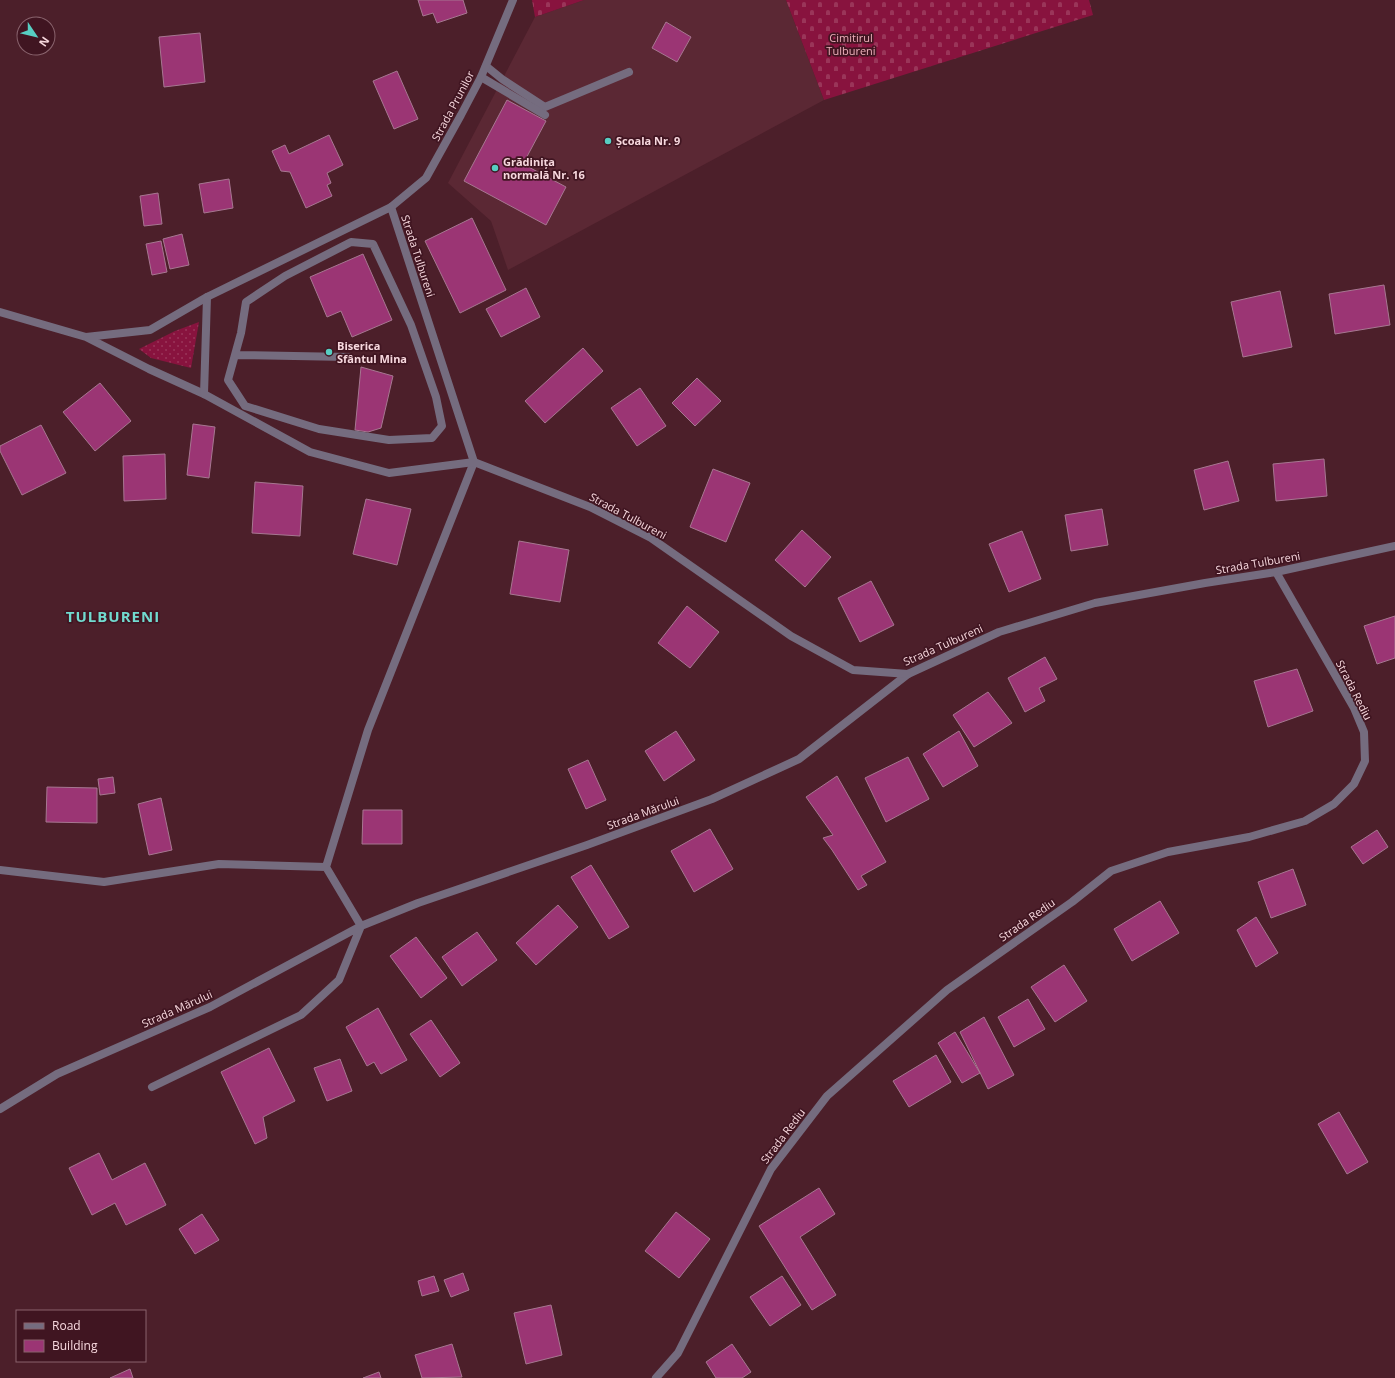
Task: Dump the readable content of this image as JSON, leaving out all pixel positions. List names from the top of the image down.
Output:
{
  "streets": {
    "street": [
      "Strada Prunilor",
      "Strada Tulbureni",
      "Strada Rediu",
      "Strada Mărului"
    ]
  },
  "crossings": [
    ["Strada Prunilor", "Strada Tulbureni"],
    ["Strada Tulbureni", "Strada Rediu"],
    ["Strada Tulbureni", "Strada Mărului"]
  ],
  "districts": ["TULBURENI"],
  "parks": ["Cimitirul Tulbureni"],
  "places": ["Școala Nr. 9", "Grădinița normală Nr. 16", "Biserica Sfântul Mina"],
  "legend": ["Road", "Building"],
  "north": "bottom right"
}
